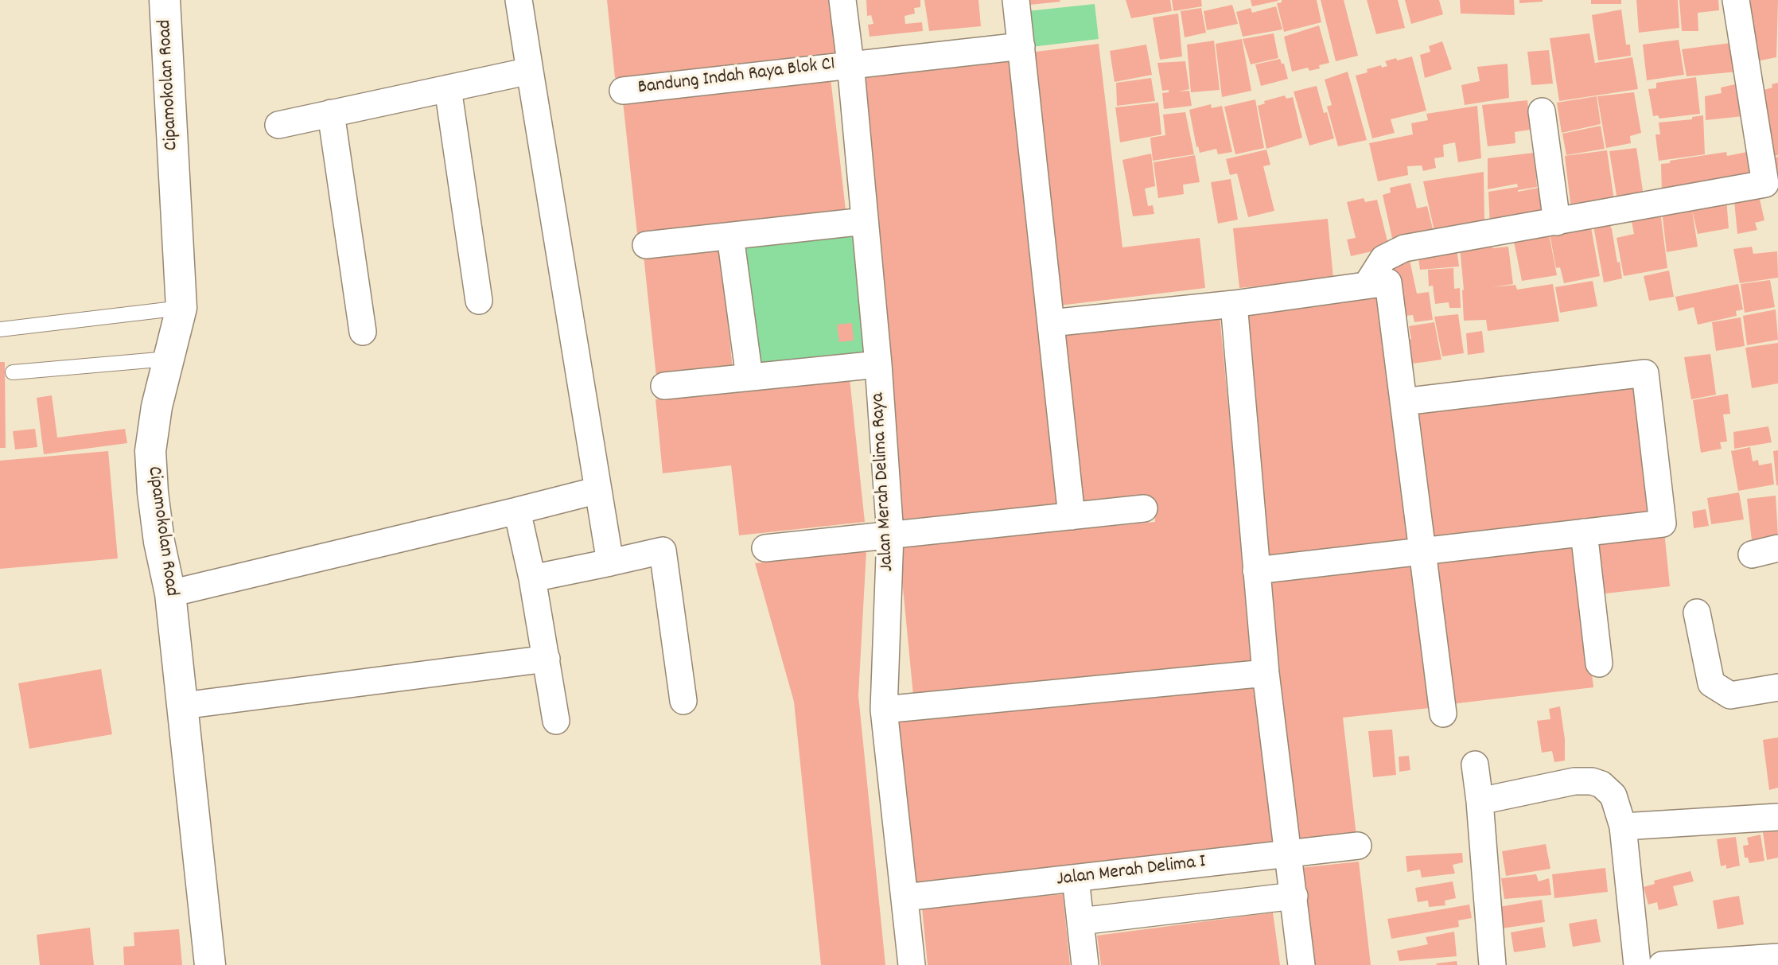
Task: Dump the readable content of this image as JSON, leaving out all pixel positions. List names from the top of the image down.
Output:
{
  "streets": {
    "street": [
      "Bandung Indah Raya Blok C1",
      "Cipamokolan Road",
      "Jalan Merah Delima Raya",
      "Jalan Merah Delima I"
    ]
  },
  "crossings": [
    ["Bandung Indah Raya Blok C1", "Jalan Merah Delima Raya"],
    ["Jalan Merah Delima Raya", "Jalan Merah Delima I"]
  ]
}
